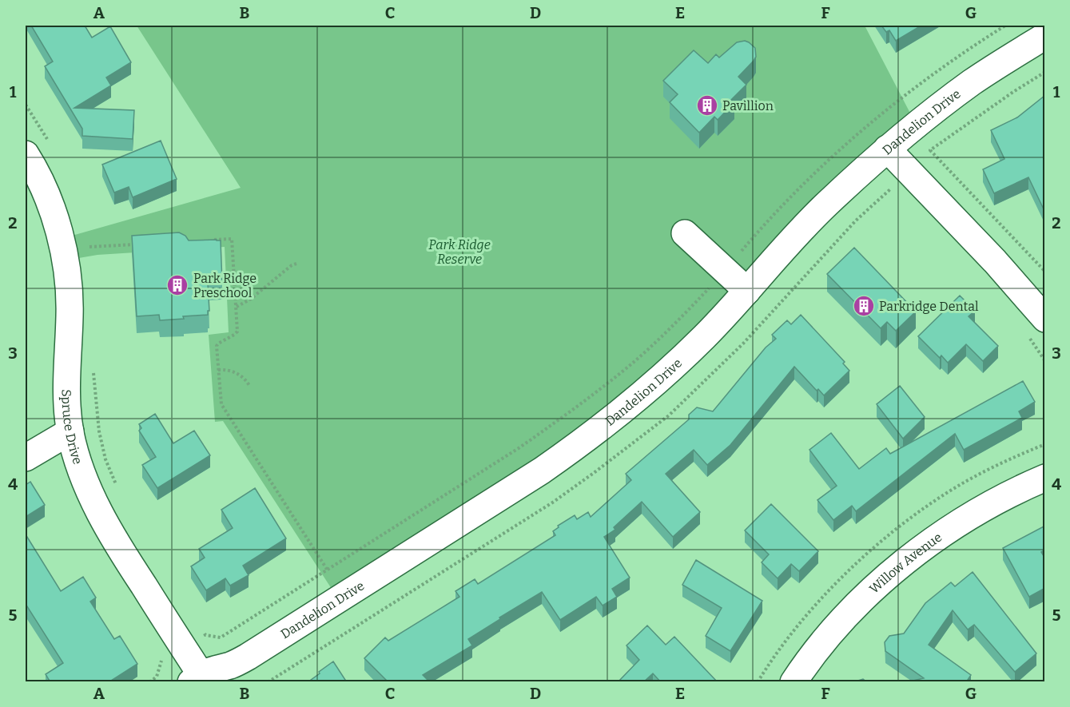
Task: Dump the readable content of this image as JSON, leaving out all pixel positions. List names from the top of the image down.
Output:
{
  "streets": {
    "street": ["Dandelion Drive", "Spruce Drive", "Willow Avenue"]
  },
  "crossings": [
    ["Dandelion Drive", "Spruce Drive"]
  ],
  "parks": ["Park Ridge Reserve"],
  "places": {
    "building": ["Pavillion", "Park Ridge Preschool", "Parkridge Dental"]
  },
  "grid": {
    "columns": [
      "A",
      "B",
      "C",
      "D",
      "E",
      "F",
      "G"
    ],
    "rows": [
      "1",
      "2",
      "3",
      "4",
      "5"
    ]
  }
}
